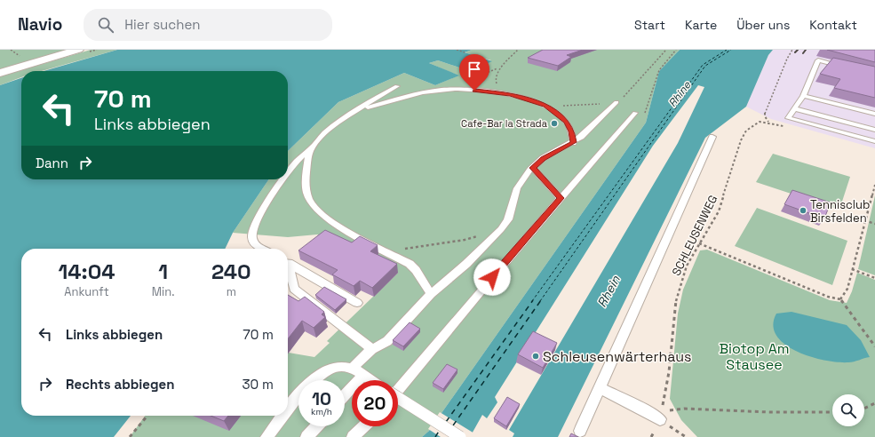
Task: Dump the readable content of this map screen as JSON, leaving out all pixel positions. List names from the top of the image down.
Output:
{
  "streets": {
    "path": ["SCHLEUSENWEG"]
  },
  "water": ["Rhine", "Rhein"],
  "parks": ["Biotop Am Stausee"],
  "places": ["Cafe-Bar la Strada", "Tennisclub Birsfelden", "Schleusenwärterhaus"],
  "page": {
    "header": "Navio",
    "search": "Hier suchen",
    "nav": [
      "Start",
      "Karte",
      "Über uns",
      "Kontakt"
    ],
    "turn": ["70 m", "Links abbiegen"],
    "then": "Dann",
    "eta": [
      "14:04",
      "Ankunft",
      "1",
      "Min.",
      "240",
      "m"
    ],
    "list": [
      {
        "name": "Links abbiegen",
        "value": "70 m"
      },
      {
        "name": "Rechts abbiegen",
        "value": "30 m"
      }
    ],
    "speed": "10 km/h",
    "limit": "20"
  }
}
